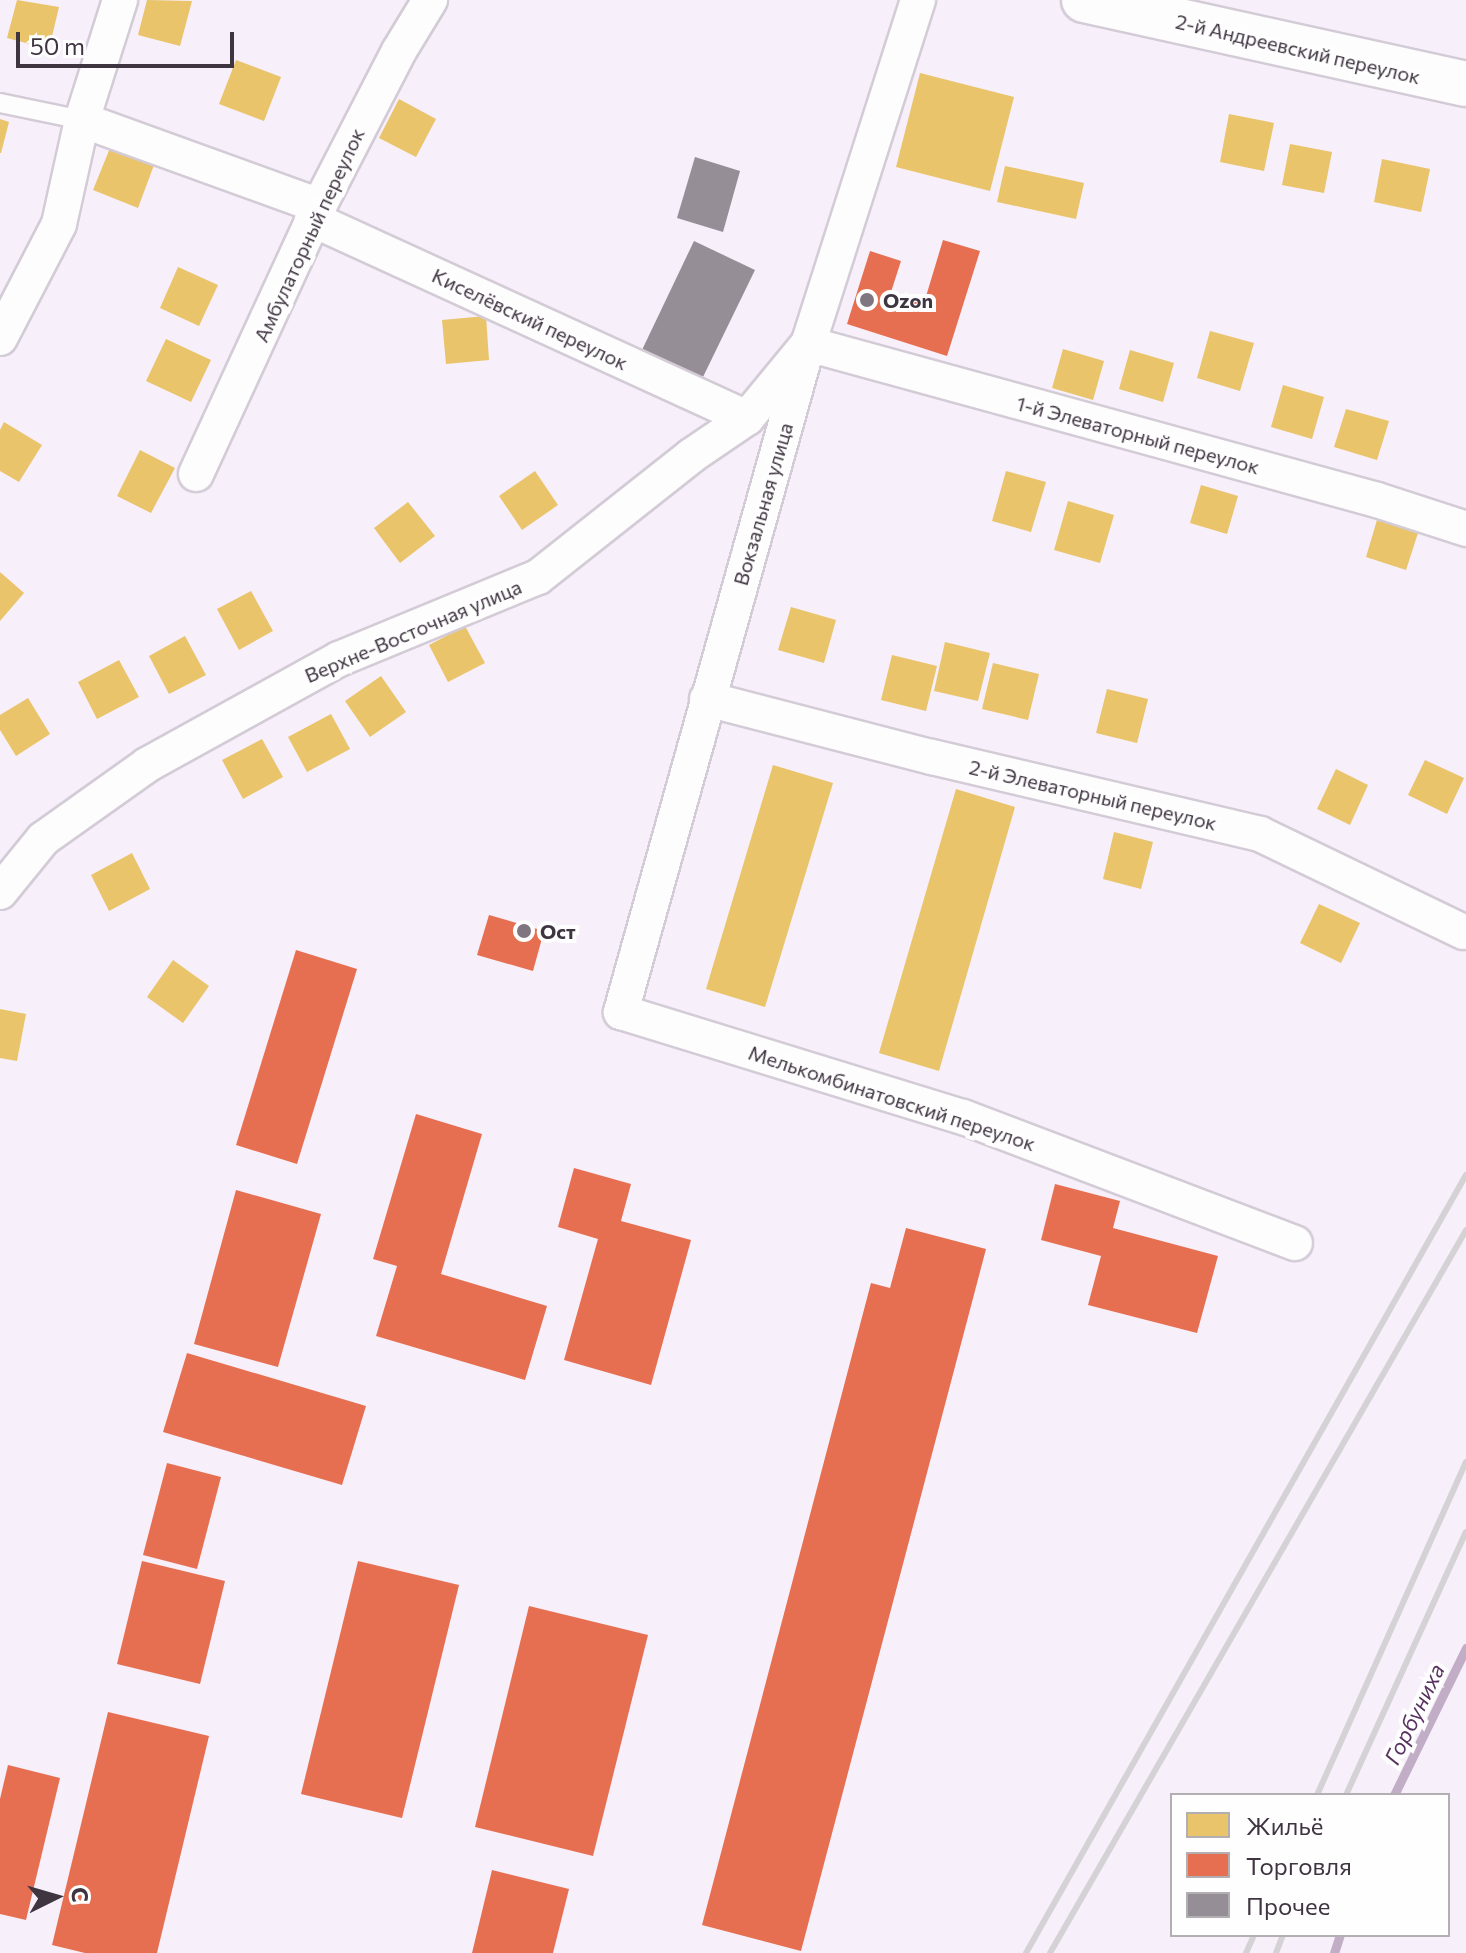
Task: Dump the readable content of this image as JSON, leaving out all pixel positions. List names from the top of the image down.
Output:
{
  "streets": {
    "main road": ["2-й Андреевский переулок"],
    "street": [
      "Амбулаторный переулок",
      "Киселёвский переулок",
      "1-й Элеваторный переулок",
      "Вокзальная улица",
      "Верхне-Восточная улица",
      "2-й Элеваторный переулок",
      "Мелькомбинатовский переулок"
    ]
  },
  "crossings": [
    ["Амбулаторный переулок", "Киселёвский переулок"],
    ["Киселёвский переулок", "Верхне-Восточная улица"],
    ["1-й Элеваторный переулок", "Вокзальная улица"],
    ["1-й Элеваторный переулок", "Верхне-Восточная улица"],
    ["Вокзальная улица", "Верхне-Восточная улица"],
    ["Вокзальная улица", "2-й Элеваторный переулок"],
    ["Вокзальная улица", "Мелькомбинатовский переулок"]
  ],
  "water": ["Горбуниха"],
  "places": ["Ozon", "Ост"],
  "legend": ["Жильё", "Торговля", "Прочее"],
  "scale_bar": "50 m",
  "north": "right"
}
